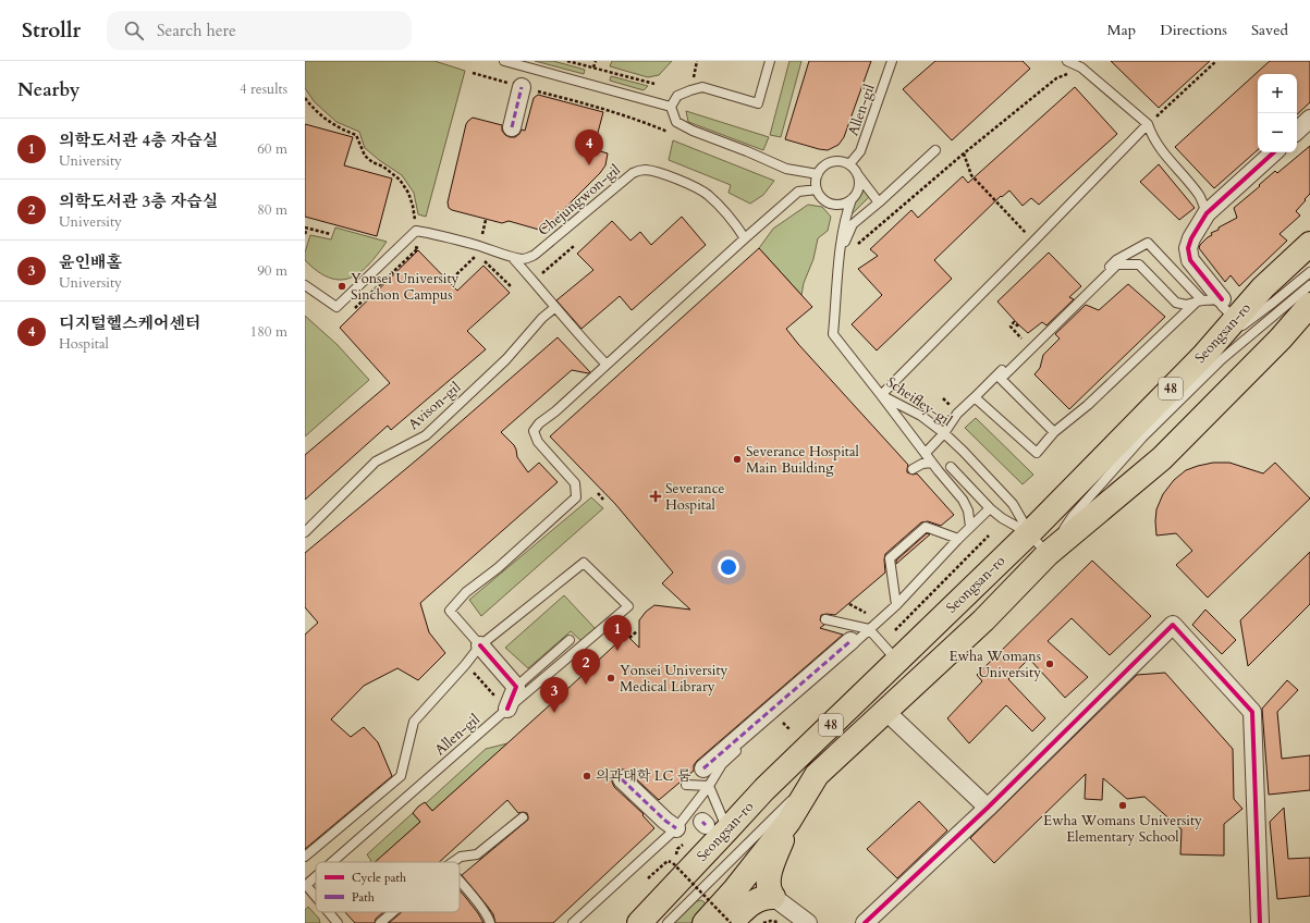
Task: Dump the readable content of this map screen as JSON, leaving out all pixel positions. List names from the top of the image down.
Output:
{
  "streets": {
    "main road": ["Seongsan-ro", "48"],
    "lane": [
      "Allen-gil",
      "Chejungwon-gil",
      "Scheifley-gil",
      "Avison-gil"
    ]
  },
  "crossings": [
    ["Allen-gil", "Scheifley-gil"],
    ["Seongsan-ro", "Scheifley-gil"]
  ],
  "places": {
    "other": [
      "Yonsei University Sinchon Campus",
      "Severance Hospital Main Building",
      "Ewha Womans University",
      "Yonsei University Medical Library",
      "의과대학 LC 룸",
      "Ewha Womans University Elementary School"
    ],
    "health": ["Severance Hospital"]
  },
  "legend": ["Cycle path", "Path"],
  "page": {
    "header": "Strollr",
    "search": "Search here",
    "nav": ["Map", "Directions", "Saved"],
    "heading": ["Nearby", "4 results"],
    "map_buttons": ["+", "−"],
    "list": [
      {
        "mark": "1",
        "name": "의학도서관 4층 자습실",
        "note": "University",
        "value": "60 m"
      },
      {
        "mark": "2",
        "name": "의학도서관 3층 자습실",
        "note": "University",
        "value": "80 m"
      },
      {
        "mark": "3",
        "name": "윤인배홀",
        "note": "University",
        "value": "90 m"
      },
      {
        "mark": "4",
        "name": "디지털헬스케어센터",
        "note": "Hospital",
        "value": "180 m"
      }
    ],
    "pins": [
      "4",
      "1",
      "2",
      "3"
    ]
  }
}
